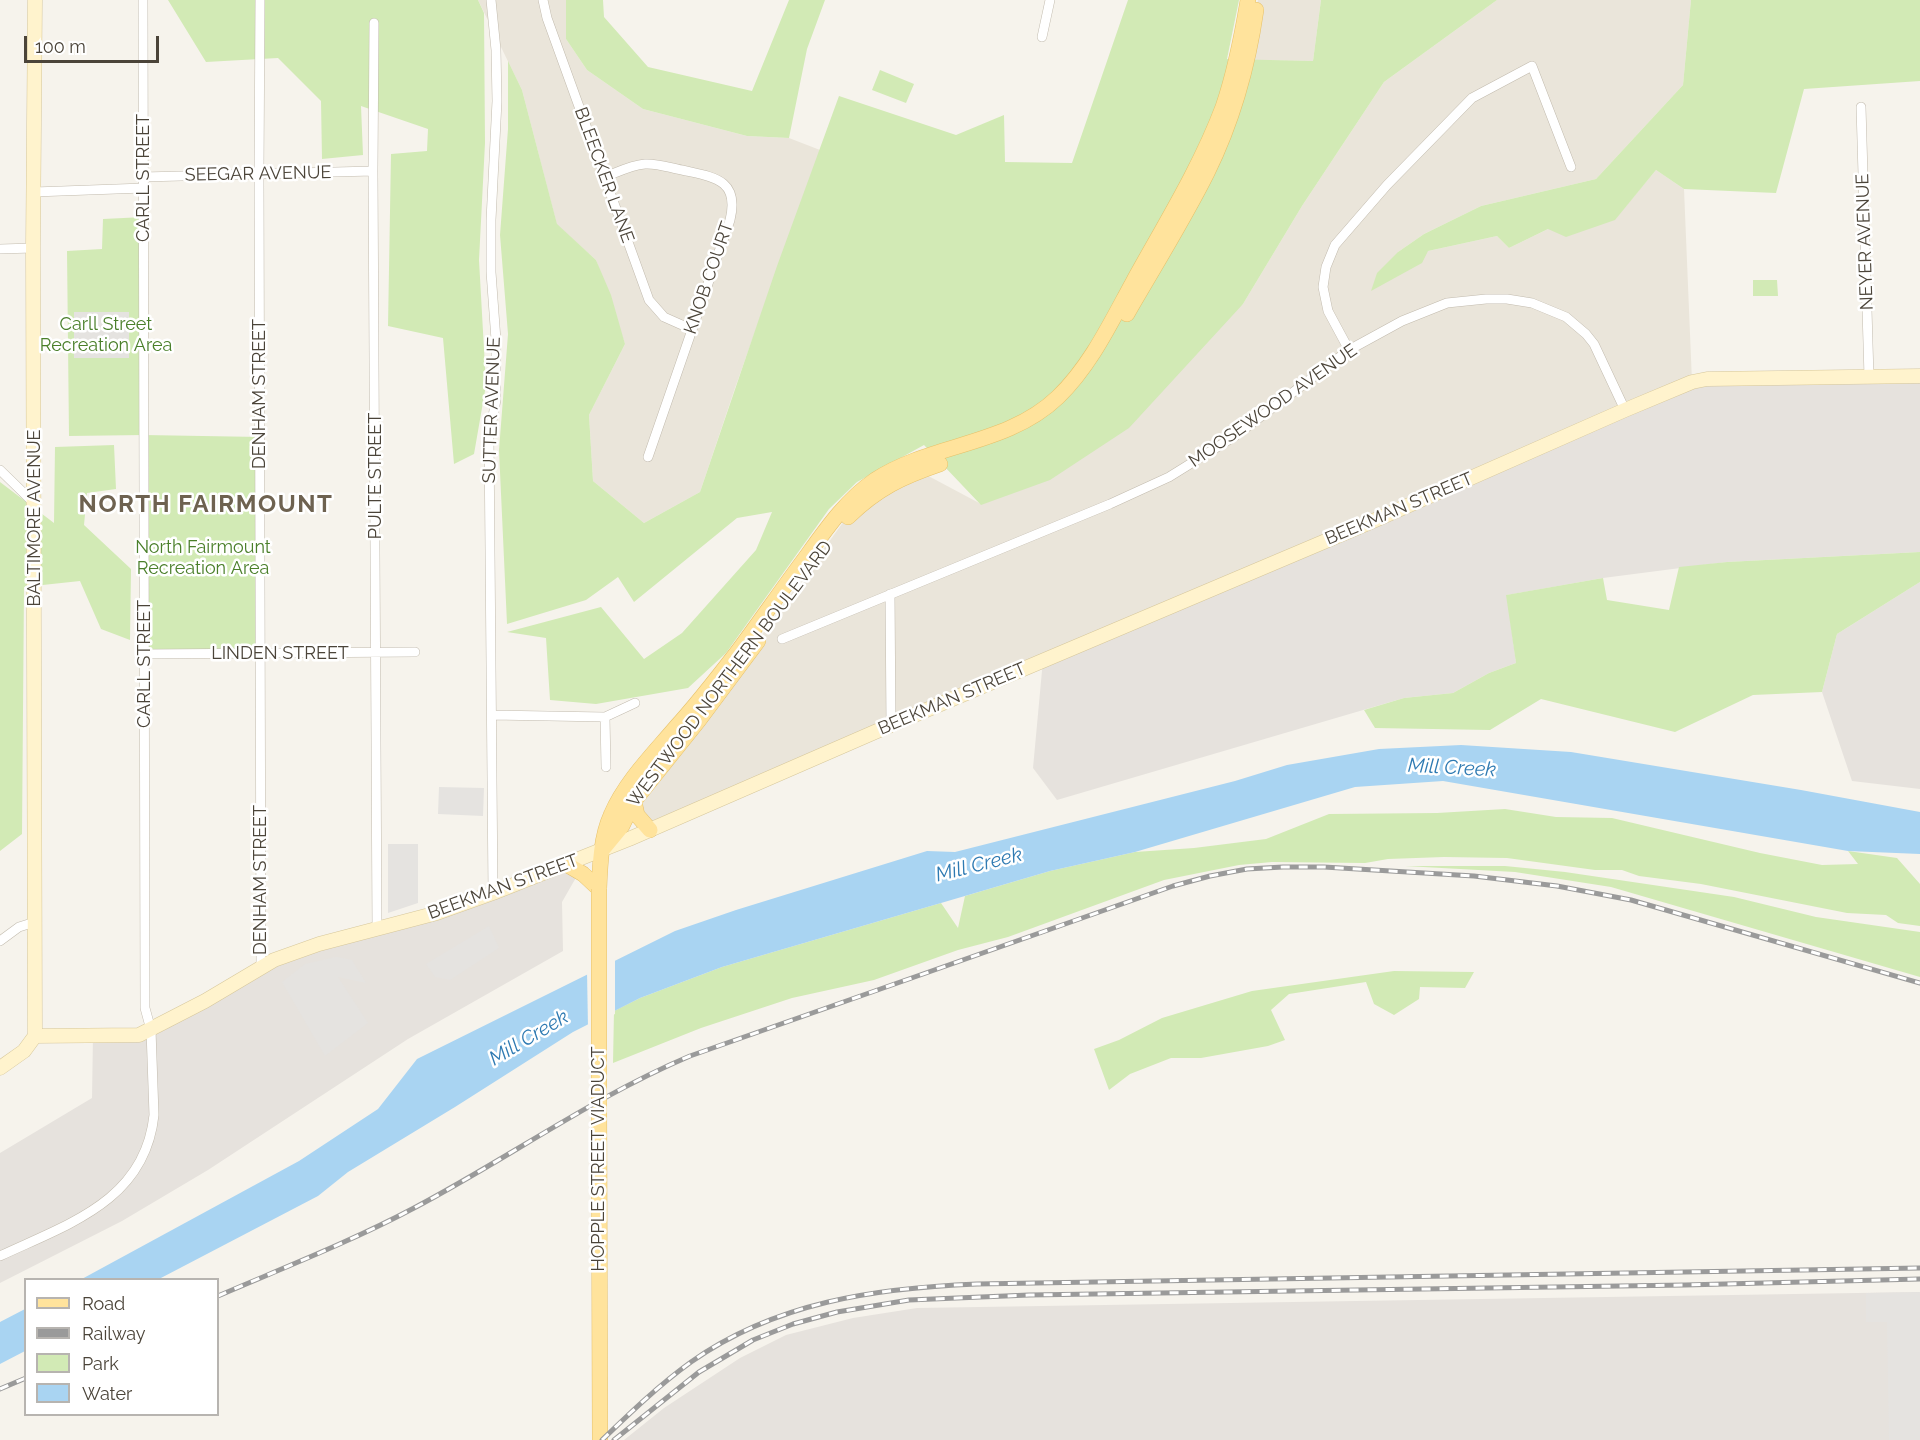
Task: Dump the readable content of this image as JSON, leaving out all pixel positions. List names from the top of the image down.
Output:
{
  "streets": {
    "main road": [
      "BEEKMAN STREET",
      "BALTIMORE AVENUE",
      "WESTWOOD NORTHERN BOULEVARD",
      "HOPPLE STREET VIADUCT"
    ],
    "street": [
      "SEEGAR AVENUE",
      "BLEECKER LANE",
      "CARLL STREET",
      "NEYER AVENUE",
      "KNOB COURT",
      "DENHAM STREET",
      "MOOSEWOOD AVENUE",
      "SUTTER AVENUE",
      "PULTE STREET",
      "LINDEN STREET"
    ]
  },
  "crossings": [
    ["SEEGAR AVENUE", "CARLL STREET"],
    ["SEEGAR AVENUE", "DENHAM STREET"],
    ["SEEGAR AVENUE", "PULTE STREET"],
    ["BLEECKER LANE", "KNOB COURT"],
    ["CARLL STREET", "BEEKMAN STREET"],
    ["CARLL STREET", "LINDEN STREET"],
    ["NEYER AVENUE", "BEEKMAN STREET"],
    ["DENHAM STREET", "BEEKMAN STREET"],
    ["DENHAM STREET", "LINDEN STREET"],
    ["MOOSEWOOD AVENUE", "BEEKMAN STREET"],
    ["SUTTER AVENUE", "BEEKMAN STREET"],
    ["PULTE STREET", "BEEKMAN STREET"],
    ["PULTE STREET", "LINDEN STREET"],
    ["BEEKMAN STREET", "BALTIMORE AVENUE"],
    ["BEEKMAN STREET", "WESTWOOD NORTHERN BOULEVARD"],
    ["BEEKMAN STREET", "HOPPLE STREET VIADUCT"],
    ["WESTWOOD NORTHERN BOULEVARD", "HOPPLE STREET VIADUCT"]
  ],
  "districts": ["NORTH FAIRMOUNT"],
  "water": ["Mill Creek"],
  "parks": ["Carll Street Recreation Area", "North Fairmount Recreation Area"],
  "legend": [
    "Road",
    "Railway",
    "Park",
    "Water"
  ],
  "scale_bar": "100 m"
}
